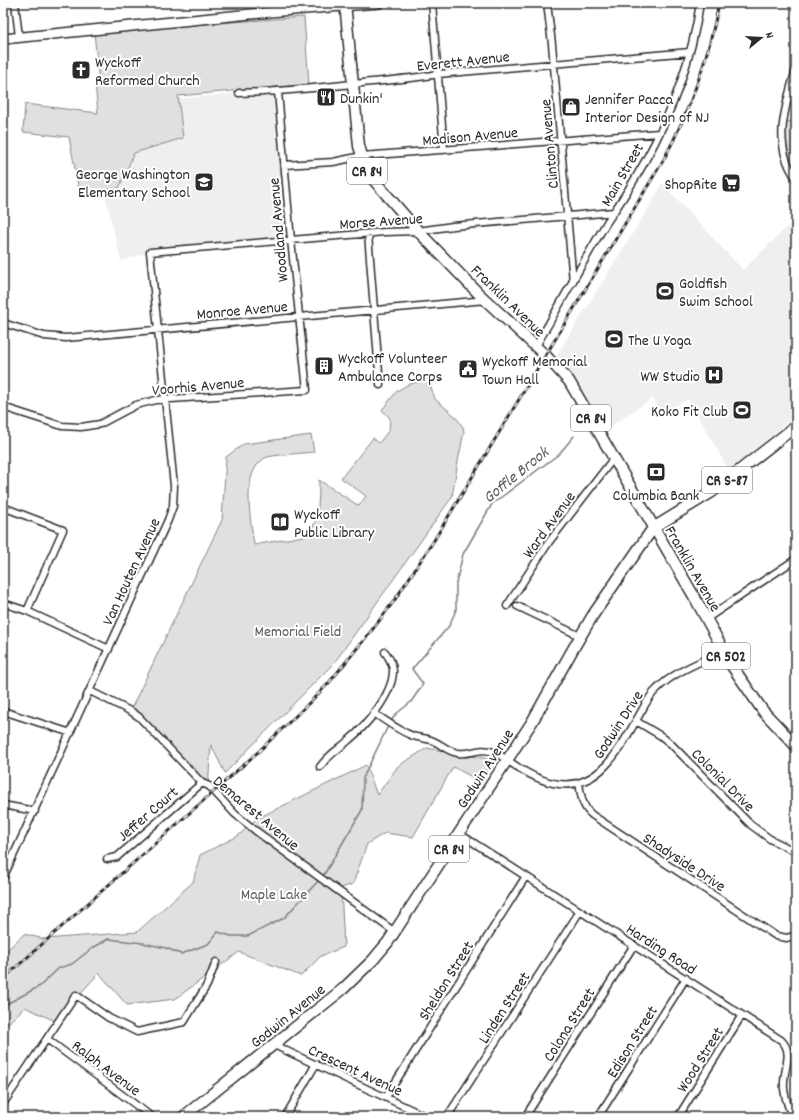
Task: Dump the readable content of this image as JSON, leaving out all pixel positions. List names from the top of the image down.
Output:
{
  "streets": {
    "main road": [
      "CR 84",
      "Franklin Avenue",
      "CR S-87",
      "CR 502",
      "Godwin Avenue"
    ],
    "street": [
      "Everett Avenue",
      "Madison Avenue",
      "Clinton Avenue",
      "Main Street",
      "Morse Avenue",
      "Woodland Avenue",
      "Monroe Avenue",
      "Voorhis Avenue",
      "Ward Avenue",
      "Van Houten Avenue",
      "Godwin Drive",
      "Colonial Drive",
      "Demarest Avenue",
      "Jeffer Court",
      "Shadyside Drive",
      "Harding Road",
      "Sheldon Street",
      "Linden Street",
      "Colona Street",
      "Edison Street",
      "Wood Street",
      "Ralph Avenue",
      "Crescent Avenue"
    ]
  },
  "crossings": [
    ["Everett Avenue", "Clinton Avenue"],
    ["Everett Avenue", "Main Street"],
    ["Everett Avenue", "Woodland Avenue"],
    ["Everett Avenue", "Franklin Avenue"],
    ["Madison Avenue", "Clinton Avenue"],
    ["Madison Avenue", "Main Street"],
    ["Madison Avenue", "Woodland Avenue"],
    ["Madison Avenue", "Franklin Avenue"],
    ["Clinton Avenue", "Main Street"],
    ["Clinton Avenue", "Morse Avenue"],
    ["Main Street", "Morse Avenue"],
    ["Main Street", "Franklin Avenue"],
    ["Morse Avenue", "Woodland Avenue"],
    ["Morse Avenue", "Franklin Avenue"],
    ["Morse Avenue", "Van Houten Avenue"],
    ["Woodland Avenue", "Monroe Avenue"],
    ["Woodland Avenue", "Voorhis Avenue"],
    ["Franklin Avenue", "Monroe Avenue"],
    ["Franklin Avenue", "Ward Avenue"],
    ["Franklin Avenue", "Godwin Drive"],
    ["Franklin Avenue", "Godwin Avenue"],
    ["Monroe Avenue", "Van Houten Avenue"],
    ["Voorhis Avenue", "Van Houten Avenue"],
    ["Van Houten Avenue", "Demarest Avenue"],
    ["Godwin Drive", "Godwin Avenue"],
    ["Godwin Drive", "Colonial Drive"],
    ["Godwin Drive", "Shadyside Drive"],
    ["Godwin Avenue", "Demarest Avenue"],
    ["Godwin Avenue", "Harding Road"],
    ["Godwin Avenue", "Crescent Avenue"],
    ["Demarest Avenue", "Jeffer Court"],
    ["Harding Road", "Sheldon Street"],
    ["Harding Road", "Linden Street"],
    ["Harding Road", "Colona Street"],
    ["Harding Road", "Edison Street"],
    ["Harding Road", "Wood Street"],
    ["Sheldon Street", "Crescent Avenue"]
  ],
  "water": ["Goffle Brook"],
  "parks": ["Memorial Field", "Maple Lake"],
  "places": {
    "church": ["Wyckoff Reformed Church"],
    "restaurant": ["Dunkin'"],
    "shop": ["Jennifer Pacca Interior Design of NJ"],
    "school or university": ["George Washington Elementary School"],
    "supermarket": ["ShopRite"],
    "sports": ["Goldfish Swim School", "The U Yoga", "Koko Fit Club"],
    "building": ["Wyckoff Volunteer Ambulance Corps"],
    "public building": ["Wyckoff Memorial Town Hall"],
    "hospital": ["WW Studio"],
    "bank": ["Columbia Bank"],
    "library": ["Wyckoff Public Library"]
  },
  "north": "right"
}
